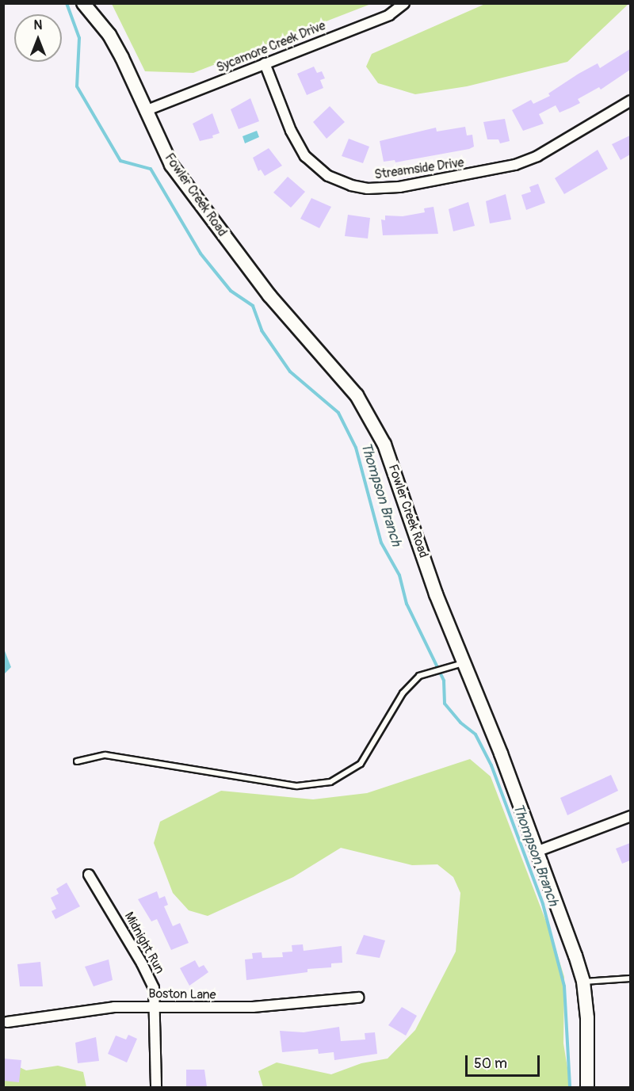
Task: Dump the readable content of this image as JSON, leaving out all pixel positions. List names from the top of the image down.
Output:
{
  "streets": {
    "main road": ["Fowler Creek Road"],
    "street": [
      "Sycamore Creek Drive",
      "Streamside Drive",
      "Midnight Run",
      "Boston Lane"
    ]
  },
  "crossings": [
    ["Sycamore Creek Drive", "Streamside Drive"],
    ["Sycamore Creek Drive", "Fowler Creek Road"],
    ["Midnight Run", "Boston Lane"]
  ],
  "water": ["Thompson Branch"],
  "scale_bar": "50 m",
  "north": "top"
}
